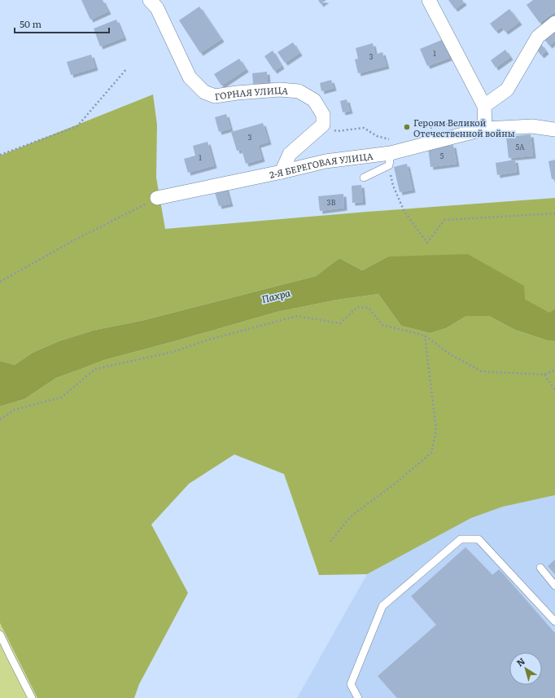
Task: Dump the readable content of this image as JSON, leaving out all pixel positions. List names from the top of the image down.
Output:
{
  "streets": {
    "street": ["ГОРНАЯ УЛИЦА", "2-Я БЕРЕГОВАЯ УЛИЦА"]
  },
  "water": ["Пахра"],
  "places": ["Героям Великой Отечественной войны"],
  "house_numbers": [
    "1",
    "3",
    "3",
    "5А",
    "5",
    "1",
    "3В"
  ],
  "scale_bar": "50 m",
  "north": "top left"
}
